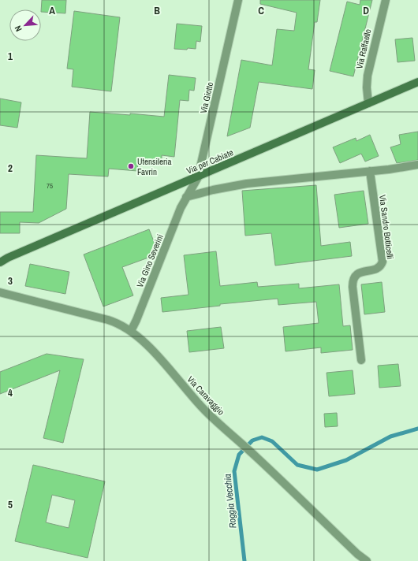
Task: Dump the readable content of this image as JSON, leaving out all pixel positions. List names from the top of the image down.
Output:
{
  "streets": {
    "street": [
      "Via Raffaello",
      "Via Giotto",
      "Via per Cabiate",
      "Via Sandro Botticelli",
      "Via Gino Severini",
      "Via Caravaggio"
    ]
  },
  "crossings": [
    ["Via Raffaello", "Via per Cabiate"],
    ["Via Giotto", "Via per Cabiate"],
    ["Via Giotto", "Via Gino Severini"],
    ["Via Gino Severini", "Via Caravaggio"]
  ],
  "water": ["Roggia Vecchia"],
  "places": ["Utensileria Favrin"],
  "house_numbers": ["75"],
  "north": "bottom left",
  "grid": {
    "columns": [
      "A",
      "B",
      "C",
      "D"
    ],
    "rows": [
      "1",
      "2",
      "3",
      "4",
      "5"
    ]
  }
}
